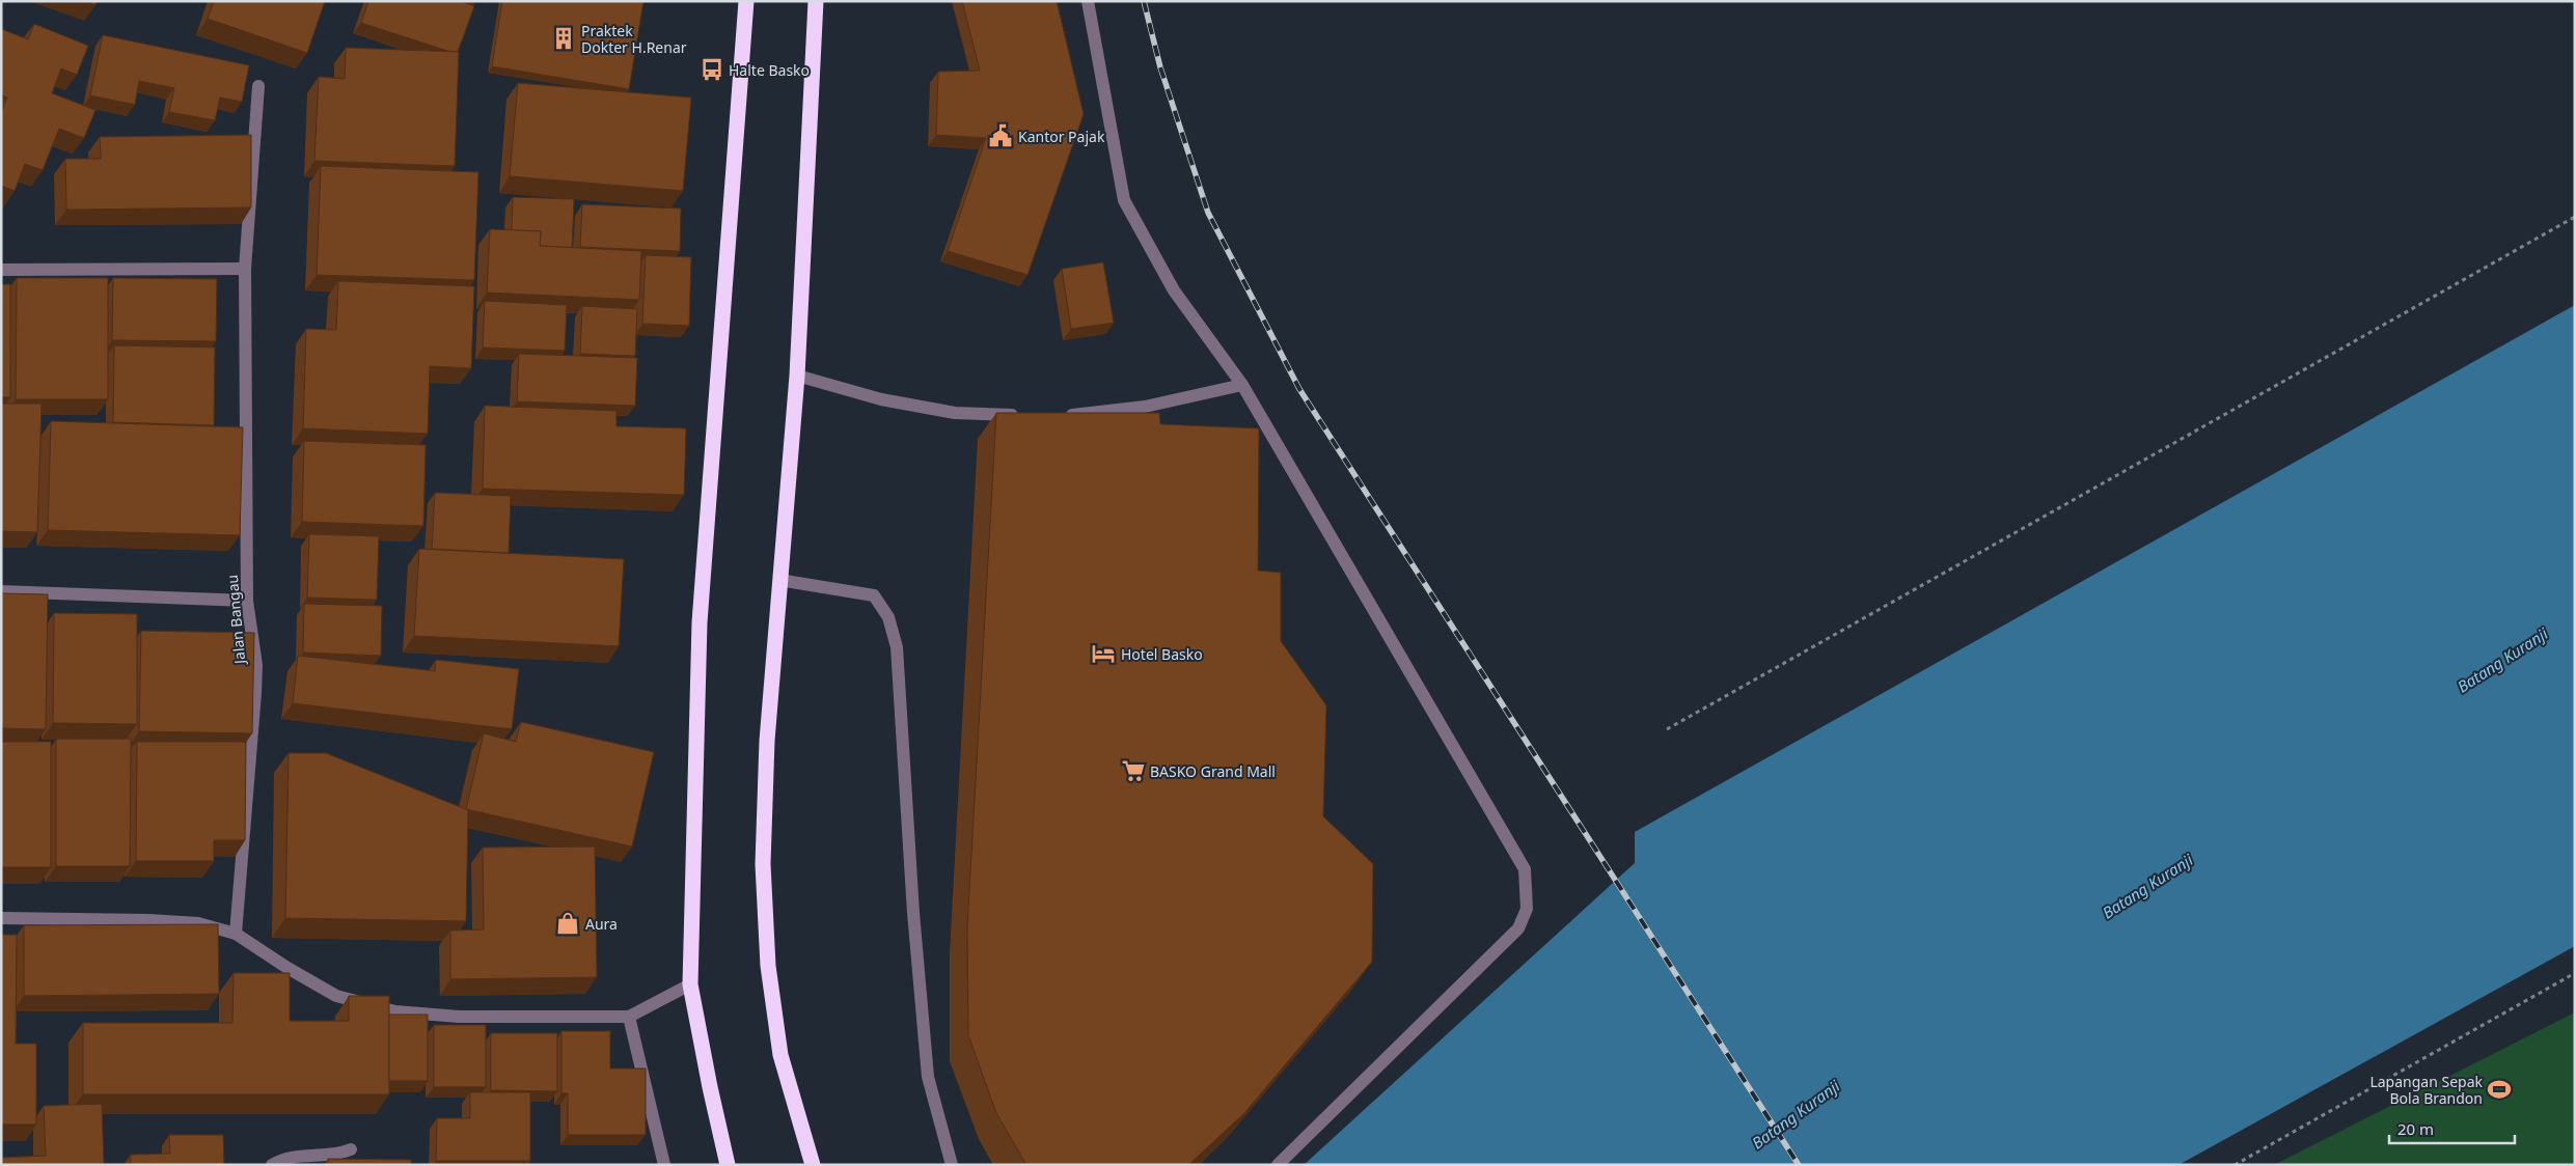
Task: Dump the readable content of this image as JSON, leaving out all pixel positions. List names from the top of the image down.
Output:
{
  "streets": {
    "street": ["Jalan Bangau"]
  },
  "water": ["Batang Kuranji"],
  "places": {
    "building": ["Praktek Dokter H.Renar"],
    "bus stop": ["Halte Basko"],
    "public building": ["Kantor Pajak"],
    "hotel": ["Hotel Basko"],
    "supermarket": ["BASKO Grand Mall"],
    "shop": ["Aura"],
    "sports": ["Lapangan Sepak Bola Brandon"]
  },
  "scale_bar": "20 m"
}
